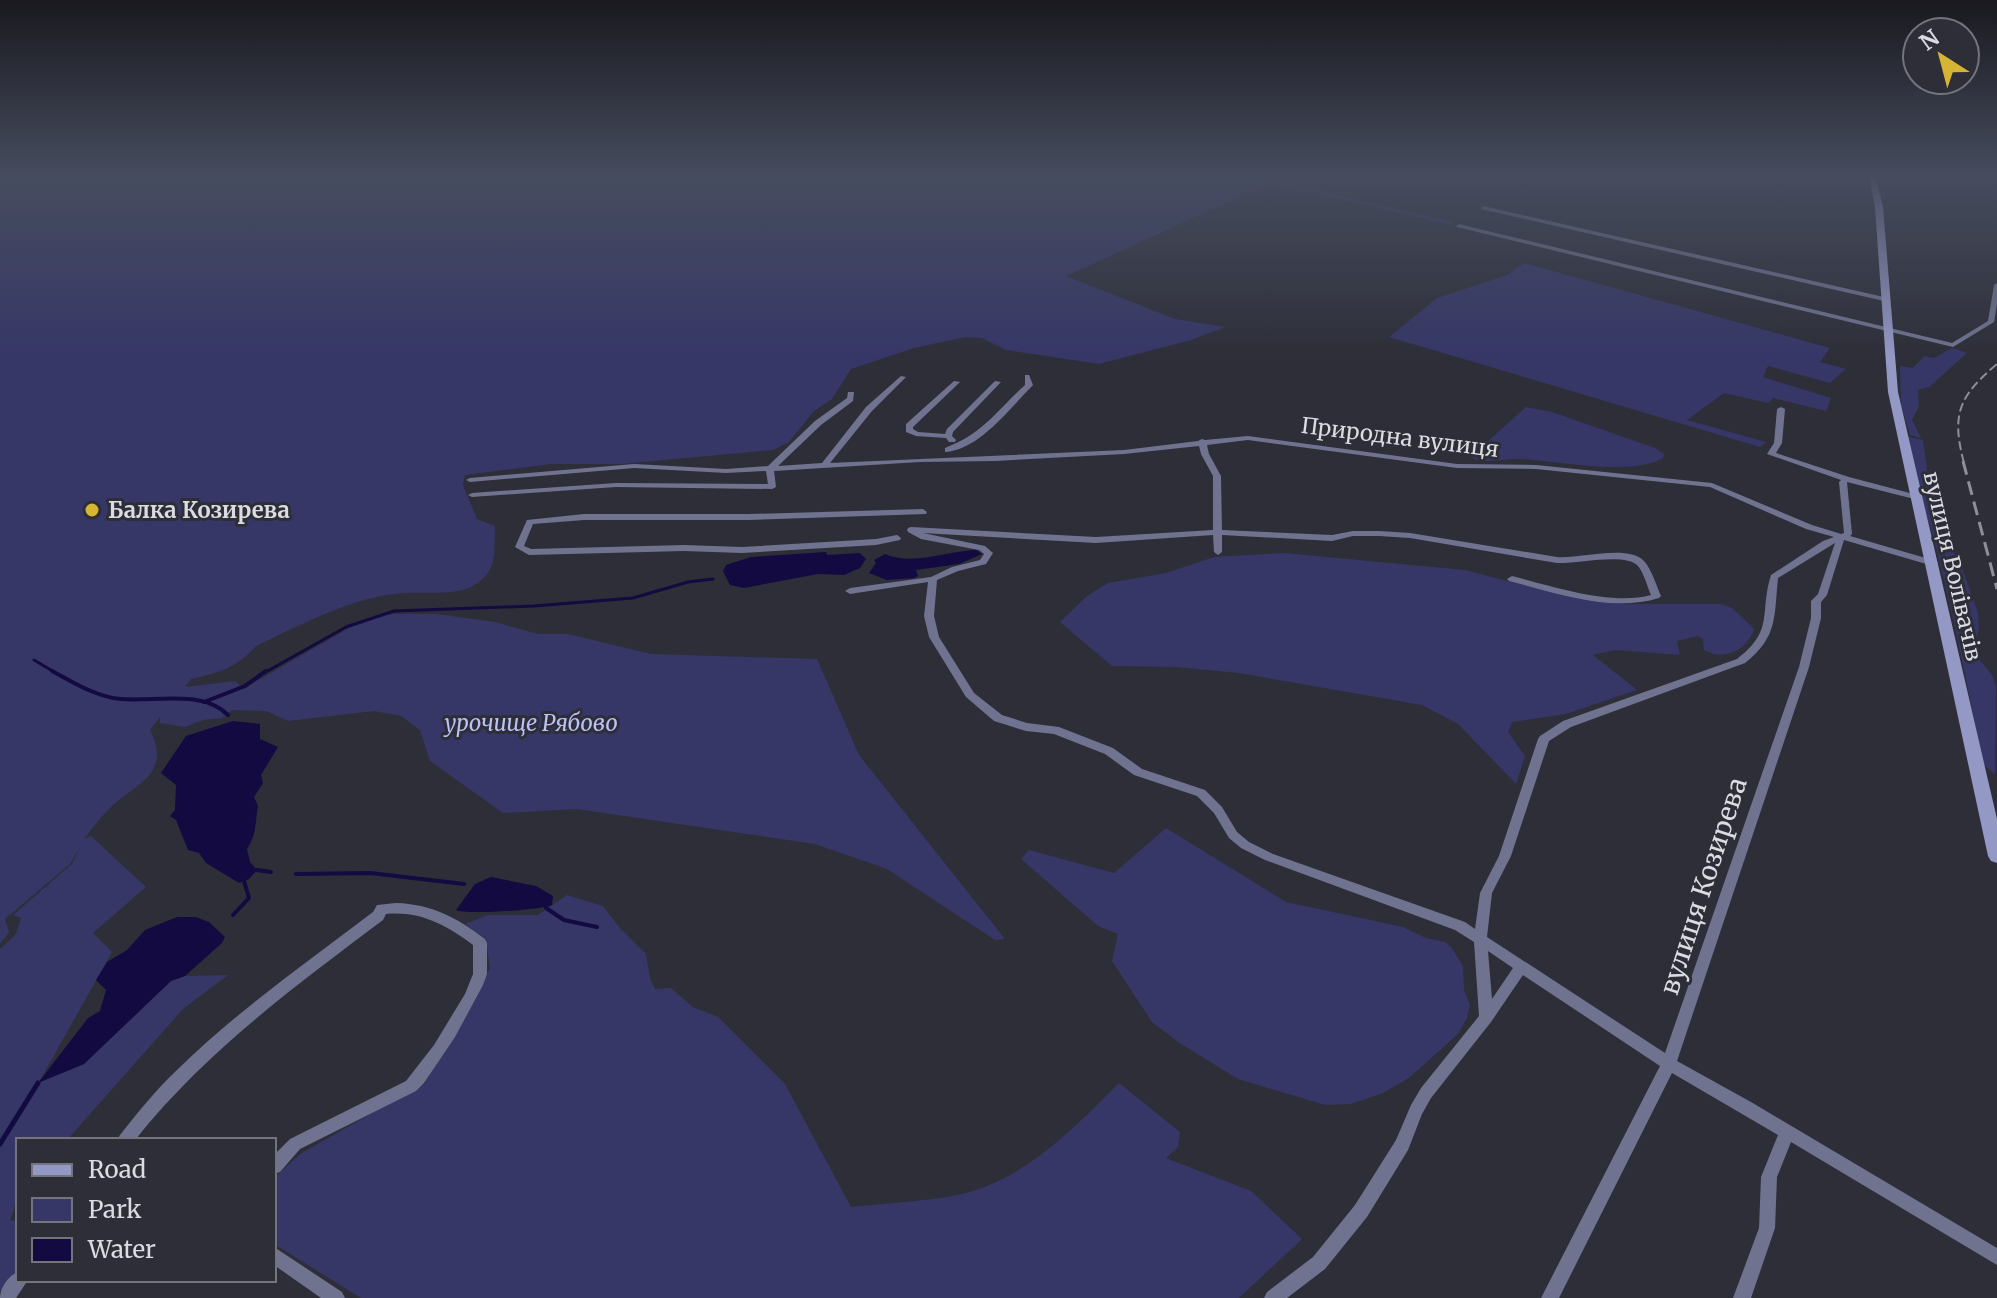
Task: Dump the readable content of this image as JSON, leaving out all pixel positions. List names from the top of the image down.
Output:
{
  "streets": {
    "street": ["Природна вулиця", "вулиця Волівачів", "вулиця Козирева"]
  },
  "crossings": [
    ["Природна вулиця", "вулиця Волівачів"],
    ["Природна вулиця", "вулиця Козирева"]
  ],
  "parks": ["урочище Рябово"],
  "places": ["Балка Козирева"],
  "legend": ["Road", "Park", "Water"],
  "north": "top left"
}
